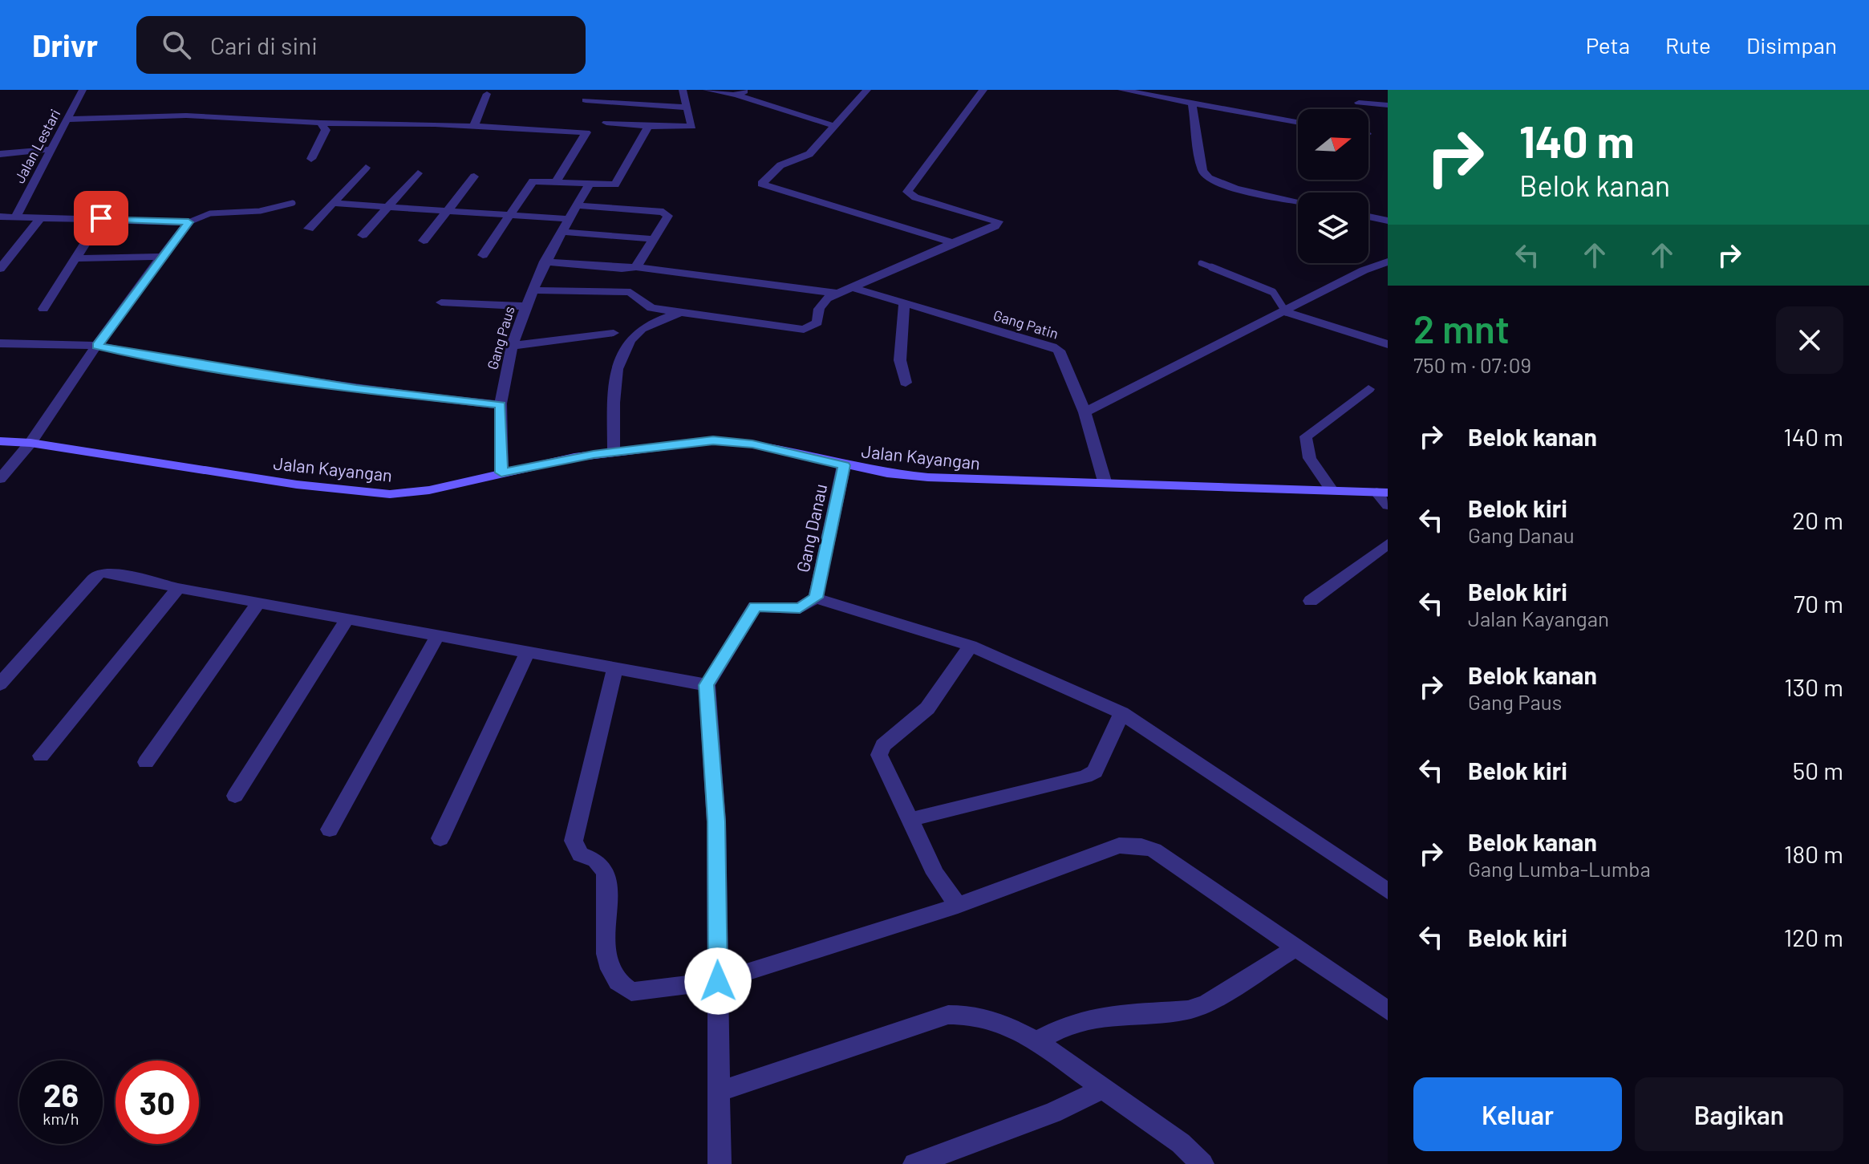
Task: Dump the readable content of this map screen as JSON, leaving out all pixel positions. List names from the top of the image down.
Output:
{
  "streets": {
    "street": [
      "Jalan Lestari",
      "Gang Patin",
      "Gang Paus",
      "Jalan Kayangan",
      "Gang Danau"
    ]
  },
  "crossings": [
    ["Gang Patin", "Jalan Kayangan"],
    ["Gang Paus", "Jalan Kayangan"],
    ["Jalan Kayangan", "Gang Danau"]
  ],
  "north": "right",
  "page": {
    "header": "Drivr",
    "search": "Cari di sini",
    "nav": ["Peta", "Rute", "Disimpan"],
    "turn": ["140 m", "Belok kanan"],
    "heading": ["2 mnt", "750 m · 07:09"],
    "list": [
      {
        "name": "Belok kanan",
        "value": "140 m"
      },
      {
        "name": "Belok kiri",
        "note": "Gang Danau",
        "value": "20 m"
      },
      {
        "name": "Belok kiri",
        "note": "Jalan Kayangan",
        "value": "70 m"
      },
      {
        "name": "Belok kanan",
        "note": "Gang Paus",
        "value": "130 m"
      },
      {
        "name": "Belok kiri",
        "value": "50 m"
      },
      {
        "name": "Belok kanan",
        "note": "Gang Lumba-Lumba",
        "value": "180 m"
      },
      {
        "name": "Belok kiri",
        "value": "120 m"
      }
    ],
    "speed": "26 km/h",
    "limit": "30",
    "buttons": ["Keluar", "Bagikan"]
  }
}
